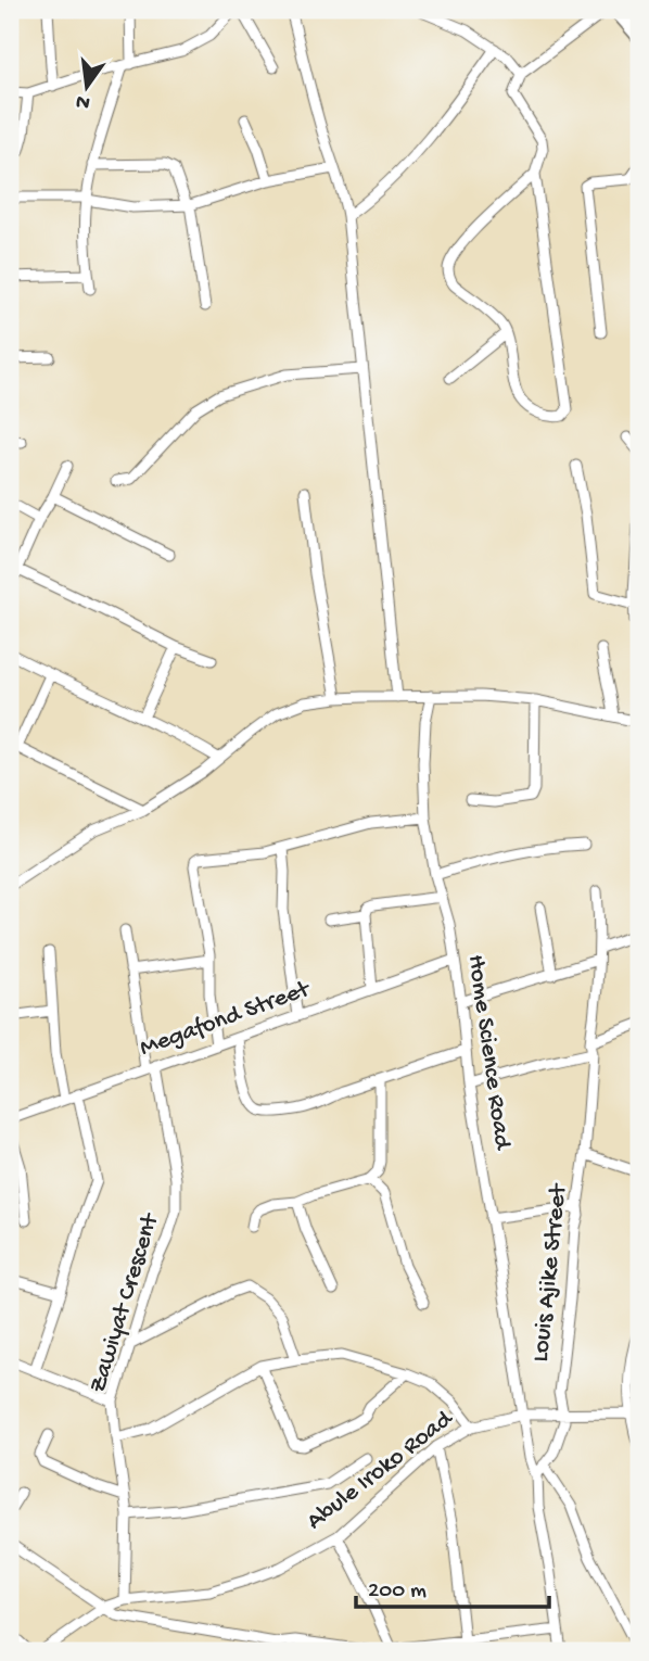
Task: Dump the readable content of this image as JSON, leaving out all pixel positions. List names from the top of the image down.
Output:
{
  "streets": {
    "street": [
      "Megafond Street",
      "Home Science Road",
      "Louis Ajike Street",
      "Zawiyat Crescent",
      "Abule Iroko Road"
    ]
  },
  "crossings": [
    ["Megafond Street", "Home Science Road"],
    ["Megafond Street", "Zawiyat Crescent"],
    ["Home Science Road", "Louis Ajike Street"],
    ["Home Science Road", "Abule Iroko Road"],
    ["Louis Ajike Street", "Abule Iroko Road"],
    ["Zawiyat Crescent", "Abule Iroko Road"]
  ],
  "scale_bar": "200 m",
  "north": "bottom"
}
